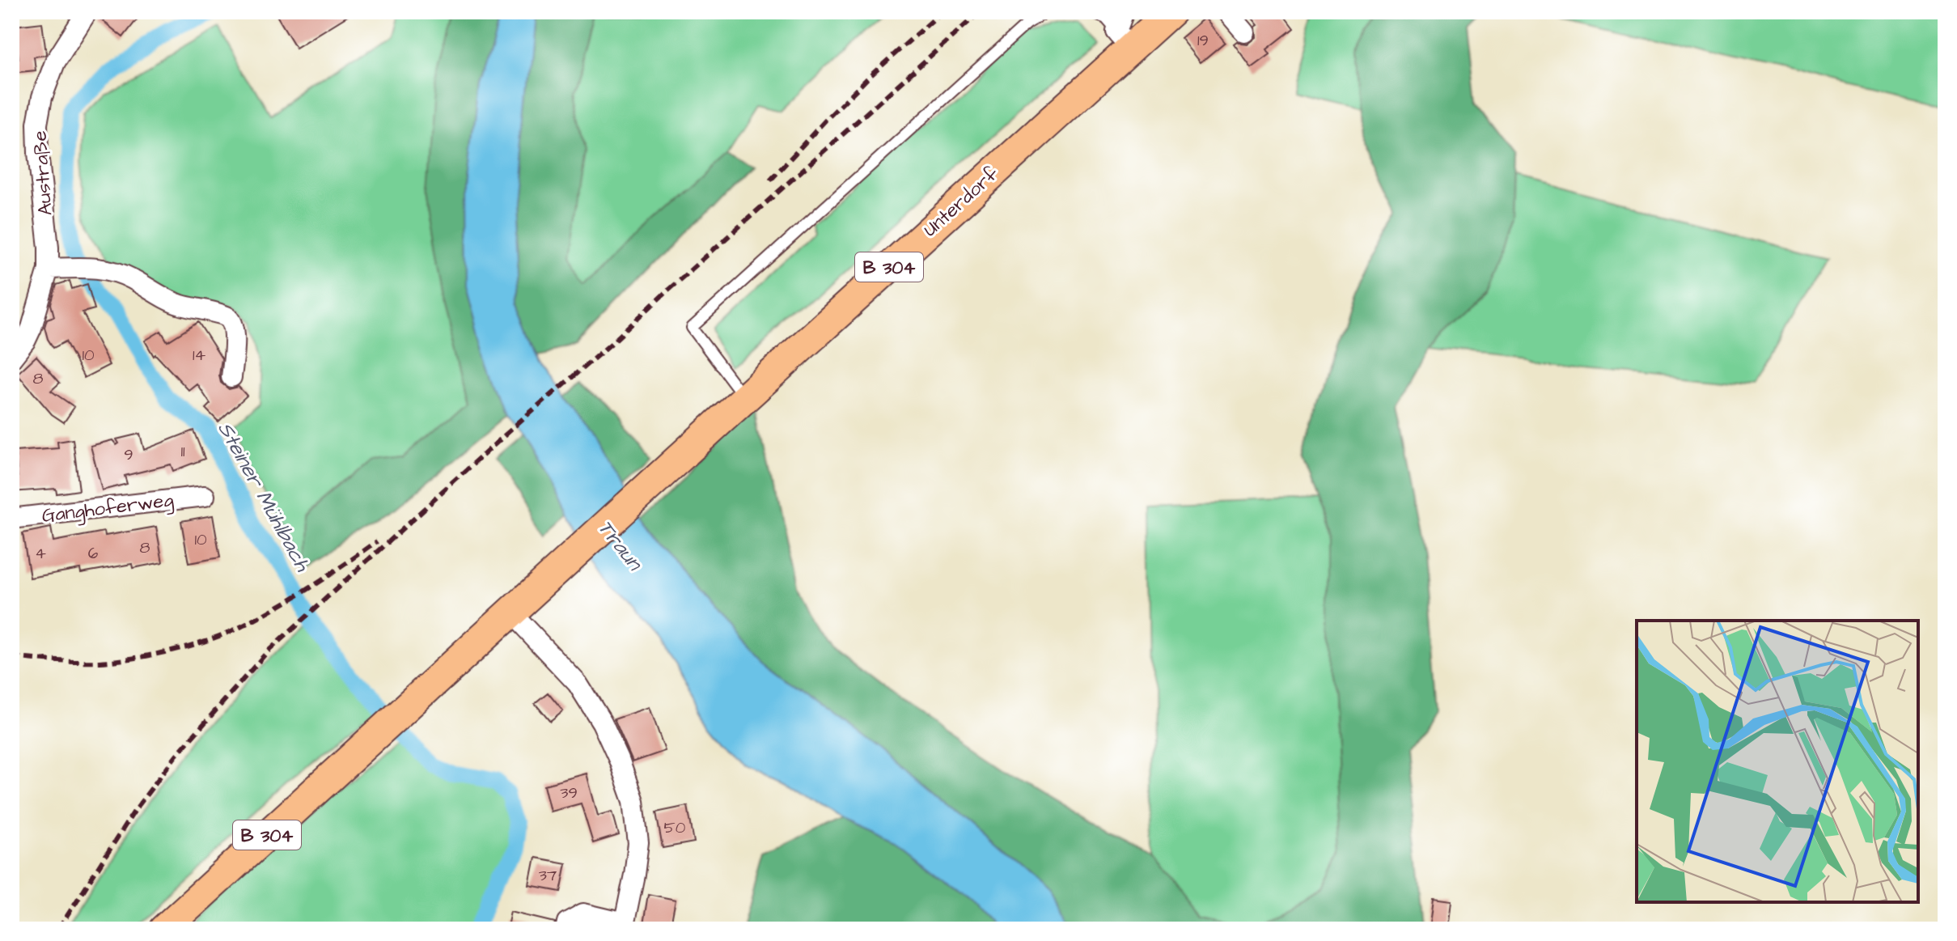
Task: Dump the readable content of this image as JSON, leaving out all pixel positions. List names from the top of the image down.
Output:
{
  "streets": {
    "main road": ["Unterdorf", "B 304"],
    "street": ["Austraße", "Ganghoferweg"]
  },
  "crossings": [
    ["Unterdorf", "B 304"]
  ],
  "water": ["Steiner Mühlbach", "Traun"],
  "house_numbers": [
    "19",
    "10",
    "14",
    "8",
    "11",
    "9",
    "10",
    "8",
    "4",
    "6",
    "39",
    "50",
    "37"
  ]
}
